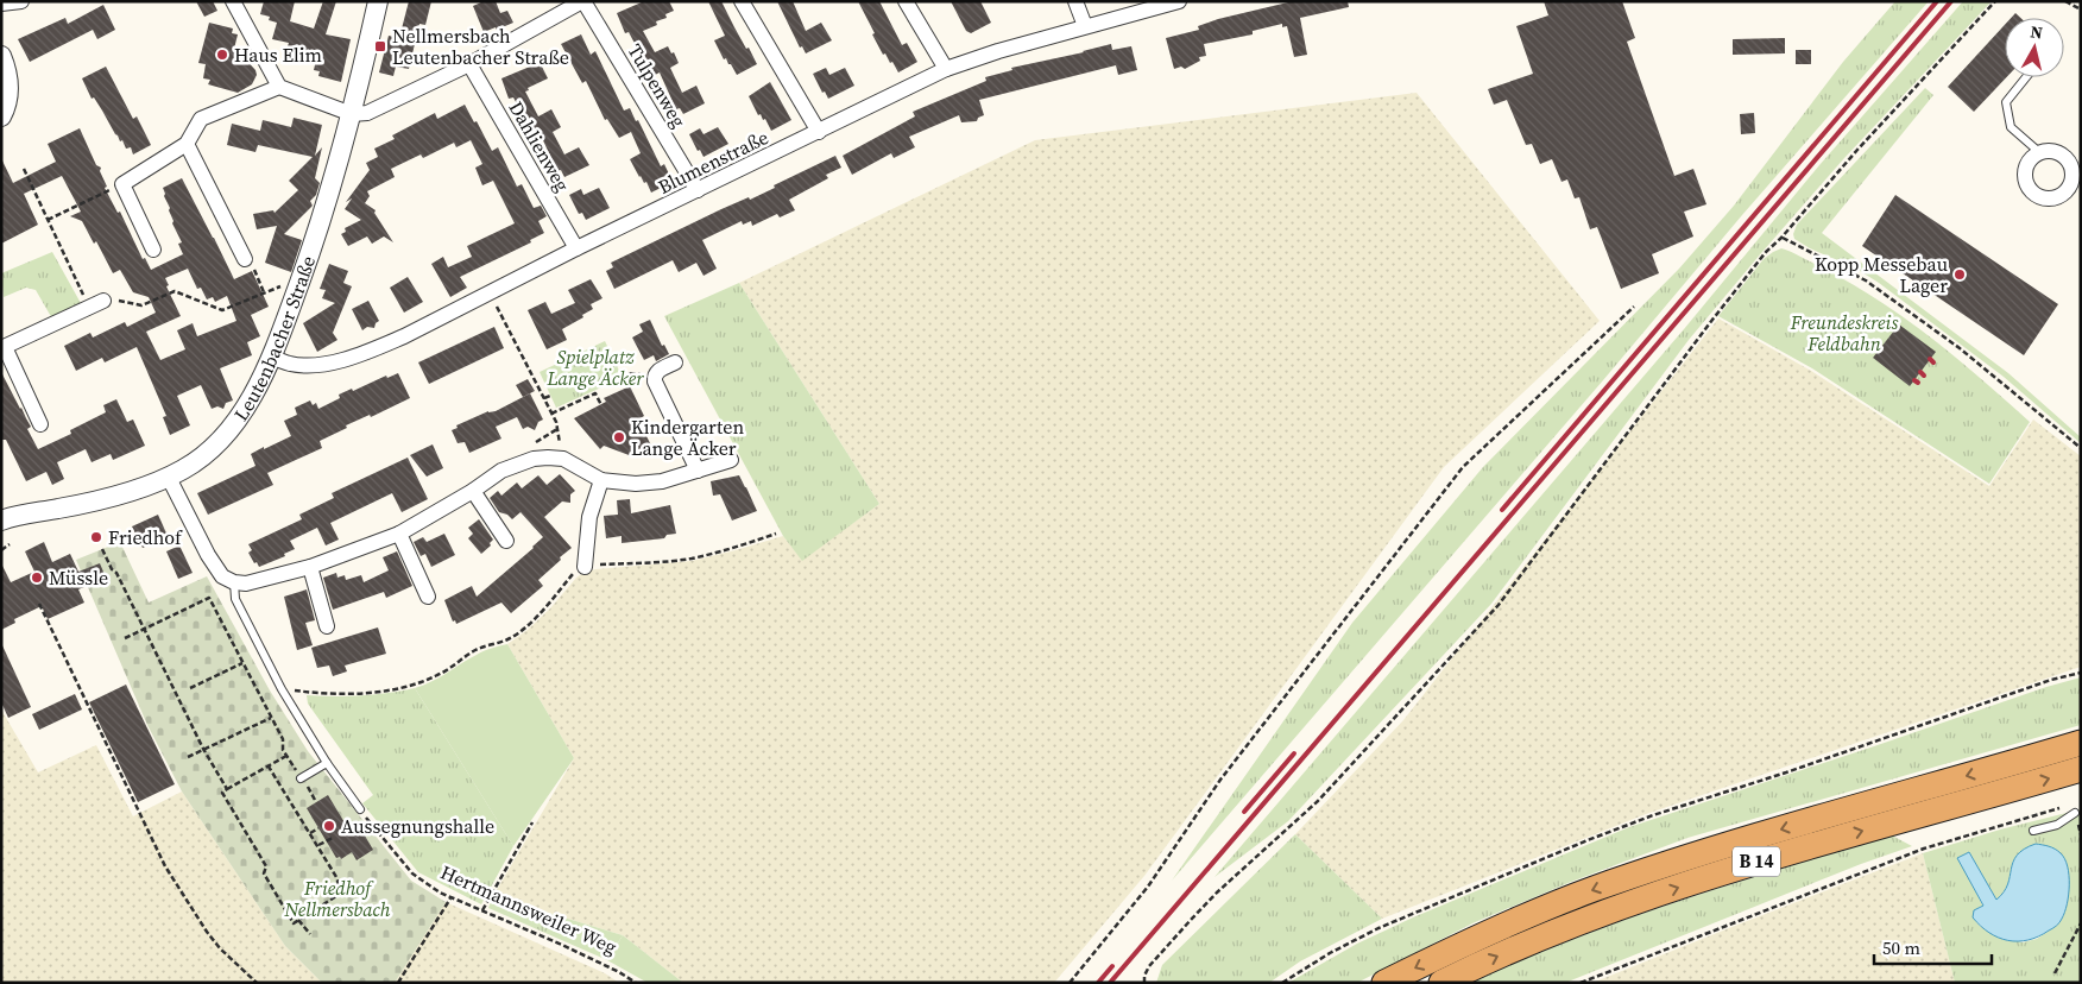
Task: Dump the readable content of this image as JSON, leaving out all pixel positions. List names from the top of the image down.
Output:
{
  "streets": {
    "highway": ["B 14"],
    "street": [
      "Tulpenweg",
      "Dahlienweg",
      "Blumenstraße",
      "Leutenbacher Straße"
    ],
    "path": ["Hertmannsweiler Weg"]
  },
  "crossings": [
    ["Tulpenweg", "Blumenstraße"],
    ["Dahlienweg", "Blumenstraße"],
    ["Blumenstraße", "Leutenbacher Straße"]
  ],
  "parks": ["Freundeskreis Feldbahn", "Spielplatz Lange Äcker", "Friedhof Nellmersbach"],
  "places": {
    "transit": ["Nellmersbach Leutenbacher Straße"],
    "other": [
      "Haus Elim",
      "Kopp Messebau Lager",
      "Kindergarten Lange Äcker",
      "Friedhof",
      "Müssle",
      "Aussegnungshalle"
    ]
  },
  "scale_bar": "50 m",
  "north": "top"
}
